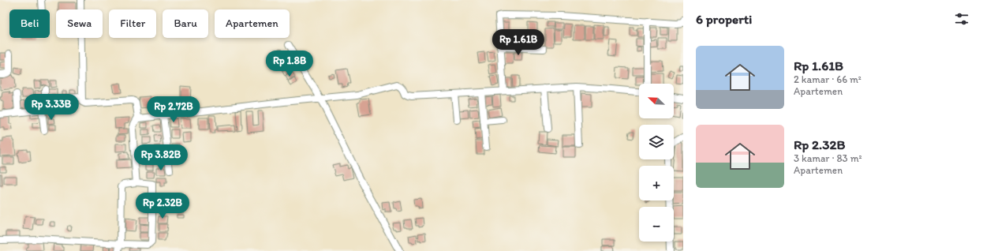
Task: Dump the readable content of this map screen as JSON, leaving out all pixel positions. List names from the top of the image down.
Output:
{
  "north": "top left",
  "page": {
    "heading": "6 properti",
    "chip": [
      "Beli",
      "Sewa",
      "Filter",
      "Baru",
      "Apartemen"
    ],
    "price": [
      "Rp 1.61B",
      "Rp 1.8B",
      "Rp 3.33B",
      "Rp 2.72B",
      "Rp 3.82B",
      "Rp 2.32B"
    ],
    "list": [
      {
        "name": "Rp 1.61B",
        "note": "2 kamar · 66 m² · Apartemen"
      },
      {
        "name": "Rp 2.32B",
        "note": "3 kamar · 83 m² · Apartemen"
      }
    ],
    "map_buttons": ["+", "−"]
  }
}
